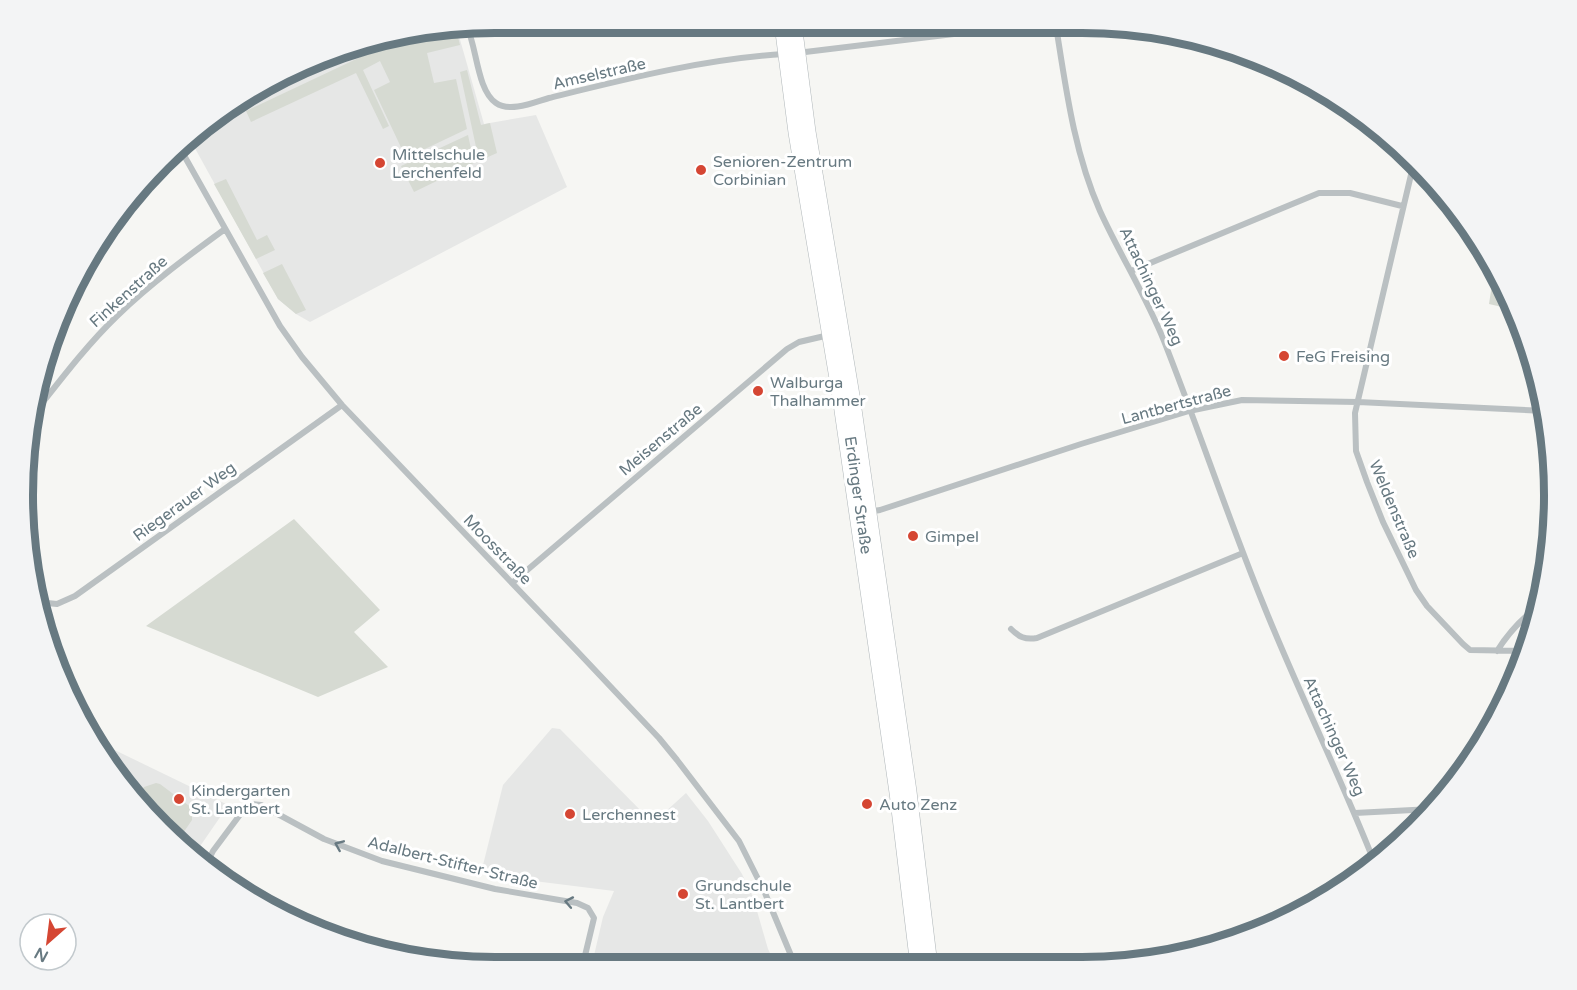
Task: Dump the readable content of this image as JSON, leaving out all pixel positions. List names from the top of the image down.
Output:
{
  "streets": {
    "street": [
      "Amselstraße",
      "Attachinger Weg",
      "Finkenstraße",
      "Lantbertstraße",
      "Meisenstraße",
      "Erdinger Straße",
      "Riegerauer Weg",
      "Weldenstraße",
      "Moosstraße",
      "Adalbert-Stifter-Straße"
    ]
  },
  "crossings": [
    ["Amselstraße", "Erdinger Straße"],
    ["Attachinger Weg", "Lantbertstraße"],
    ["Finkenstraße", "Moosstraße"],
    ["Lantbertstraße", "Erdinger Straße"],
    ["Lantbertstraße", "Weldenstraße"],
    ["Meisenstraße", "Erdinger Straße"],
    ["Meisenstraße", "Moosstraße"],
    ["Riegerauer Weg", "Moosstraße"]
  ],
  "one_way": ["Adalbert-Stifter-Straße"],
  "places": [
    "Mittelschule Lerchenfeld",
    "Senioren-Zentrum Corbinian",
    "FeG Freising",
    "Walburga Thalhammer",
    "Gimpel",
    "Kindergarten St. Lantbert",
    "Auto Zenz",
    "Lerchennest",
    "Grundschule St. Lantbert"
  ],
  "north": "bottom left"
}
